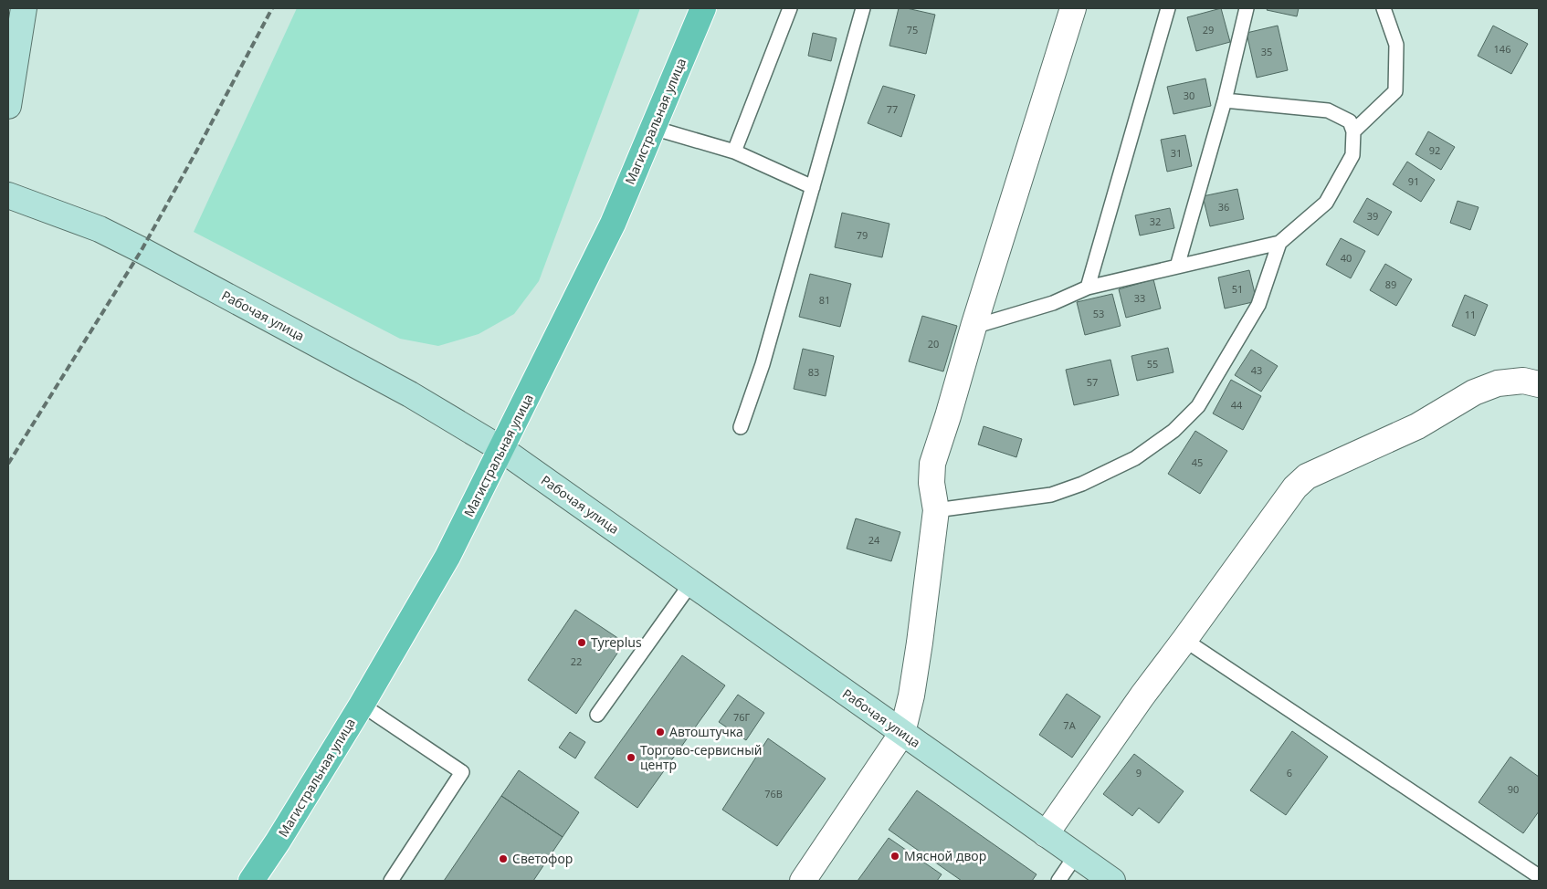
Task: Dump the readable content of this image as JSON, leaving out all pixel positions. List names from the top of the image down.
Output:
{
  "streets": {
    "main road": ["Магистральная улица"],
    "street": ["Рабочая улица"]
  },
  "crossings": [
    ["Магистральная улица", "Рабочая улица"]
  ],
  "places": [
    "Tyreplus",
    "Автоштучка",
    "Торгово-сервисный центр",
    "Мясной двор",
    "Светофор"
  ],
  "house_numbers": [
    "75",
    "29",
    "146",
    "35",
    "30",
    "77",
    "92",
    "31",
    "91",
    "36",
    "39",
    "32",
    "79",
    "40",
    "89",
    "51",
    "33",
    "81",
    "53",
    "11",
    "20",
    "55",
    "43",
    "83",
    "57",
    "44",
    "45",
    "24",
    "22",
    "76Г",
    "7А",
    "9",
    "6",
    "90",
    "76В"
  ]
}
